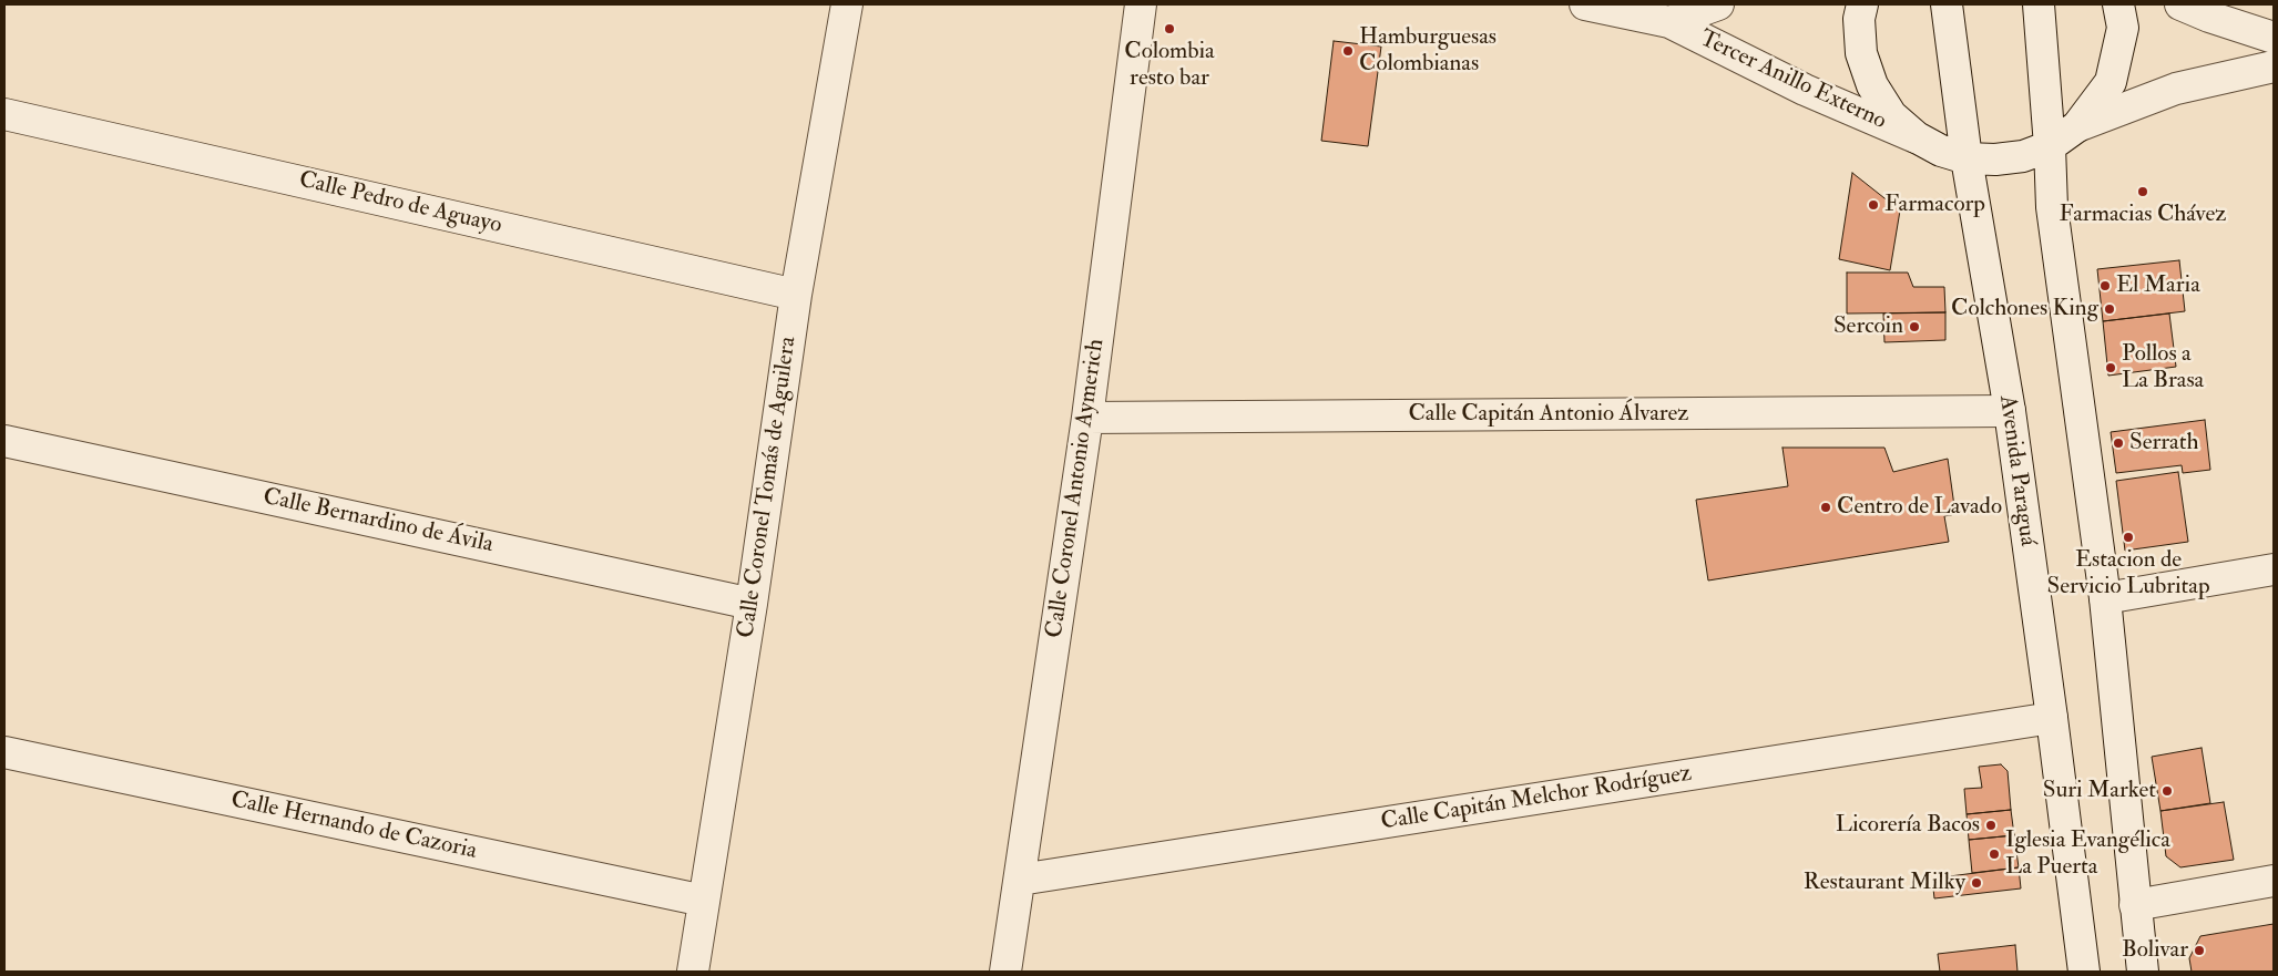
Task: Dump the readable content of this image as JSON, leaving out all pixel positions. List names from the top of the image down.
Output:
{
  "streets": {
    "street": [
      "Tercer Anillo Externo",
      "Calle Pedro de Aguayo",
      "Calle Capitán Antonio Álvarez",
      "Avenida Paraguá",
      "Calle Coronel Tomás de Aguilera",
      "Calle Coronel Antonio Aymerich",
      "Calle Bernardino de Ávila",
      "Calle Capitán Melchor Rodríguez",
      "Calle Hernando de Cazoria"
    ]
  },
  "crossings": [
    ["Calle Pedro de Aguayo", "Calle Coronel Tomás de Aguilera"],
    ["Calle Capitán Antonio Álvarez", "Avenida Paraguá"],
    ["Calle Capitán Antonio Álvarez", "Calle Coronel Antonio Aymerich"],
    ["Avenida Paraguá", "Calle Capitán Melchor Rodríguez"],
    ["Calle Coronel Tomás de Aguilera", "Calle Bernardino de Ávila"],
    ["Calle Coronel Tomás de Aguilera", "Calle Hernando de Cazoria"],
    ["Calle Coronel Antonio Aymerich", "Calle Capitán Melchor Rodríguez"]
  ],
  "places": [
    "Colombia resto bar",
    "Hamburguesas Colombianas",
    "Farmacias Chávez",
    "Farmacorp",
    "El Maria",
    "Colchones King",
    "Sercoin",
    "Pollos a La Brasa",
    "Serrath",
    "Centro de Lavado",
    "Estacion de Servicio Lubritap",
    "Suri Market",
    "Licorería Bacos",
    "Iglesia Evangélica La Puerta",
    "Restaurant Milky",
    "Bolivar"
  ]
}
